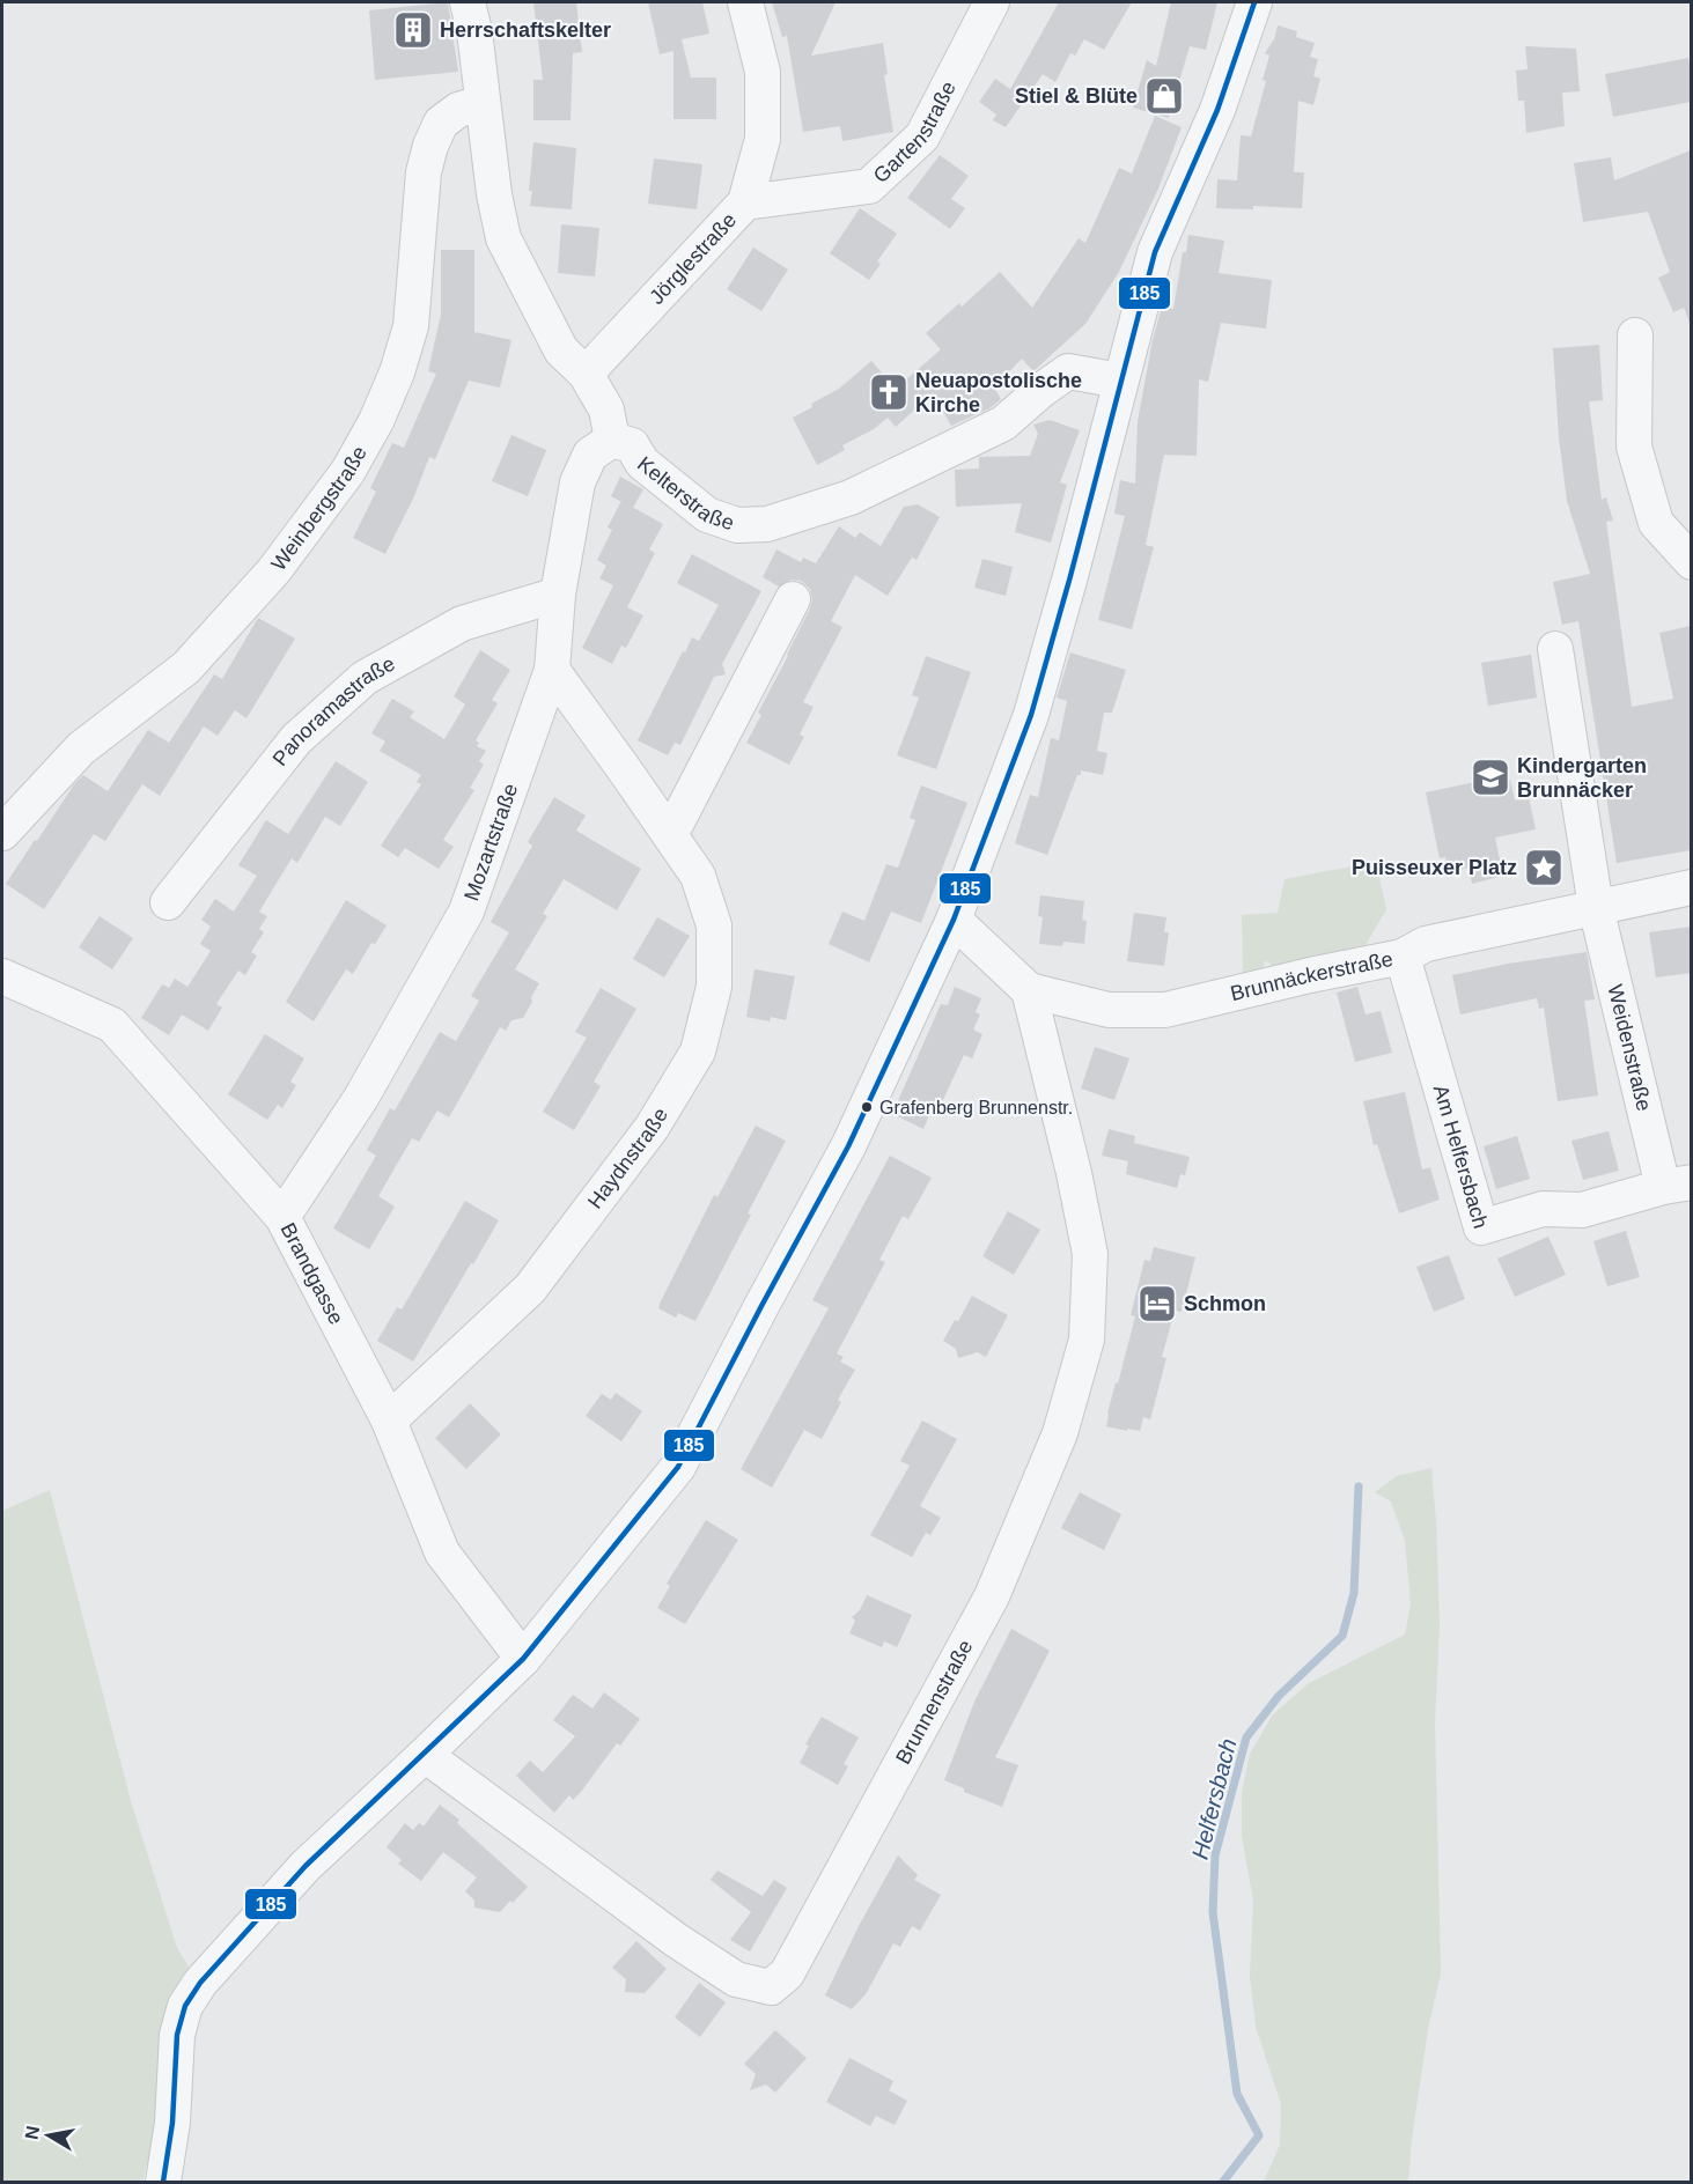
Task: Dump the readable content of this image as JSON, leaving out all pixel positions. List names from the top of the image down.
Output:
{
  "streets": {
    "street": [
      "Gartenstraße",
      "Jörglestraße",
      "Kelterstraße",
      "Weinbergstraße",
      "Panoramastraße",
      "Mozartstraße",
      "Brunnäckerstraße",
      "Weidenstraße",
      "Am Helfersbach",
      "Haydnstraße",
      "Brandgasse",
      "Brunnenstraße"
    ]
  },
  "crossings": [
    ["Gartenstraße", "Jörglestraße"],
    ["Kelterstraße", "Mozartstraße"],
    ["Panoramastraße", "Mozartstraße"],
    ["Mozartstraße", "Haydnstraße"],
    ["Mozartstraße", "Brandgasse"],
    ["Brunnäckerstraße", "Weidenstraße"],
    ["Brunnäckerstraße", "Am Helfersbach"],
    ["Brunnäckerstraße", "Brunnenstraße"],
    ["Weidenstraße", "Am Helfersbach"],
    ["Haydnstraße", "Brandgasse"]
  ],
  "water": ["Helfersbach"],
  "places": {
    "building": ["Herrschaftskelter"],
    "shop": ["Stiel & Blüte"],
    "church": ["Neuapostolische Kirche"],
    "school or university": ["Kindergarten Brunnäcker"],
    "place": ["Puisseuxer Platz"],
    "other": ["Grafenberg Brunnenstr."],
    "hotel": ["Schmon"]
  },
  "lines": ["transit line 185"],
  "north": "left"
}
